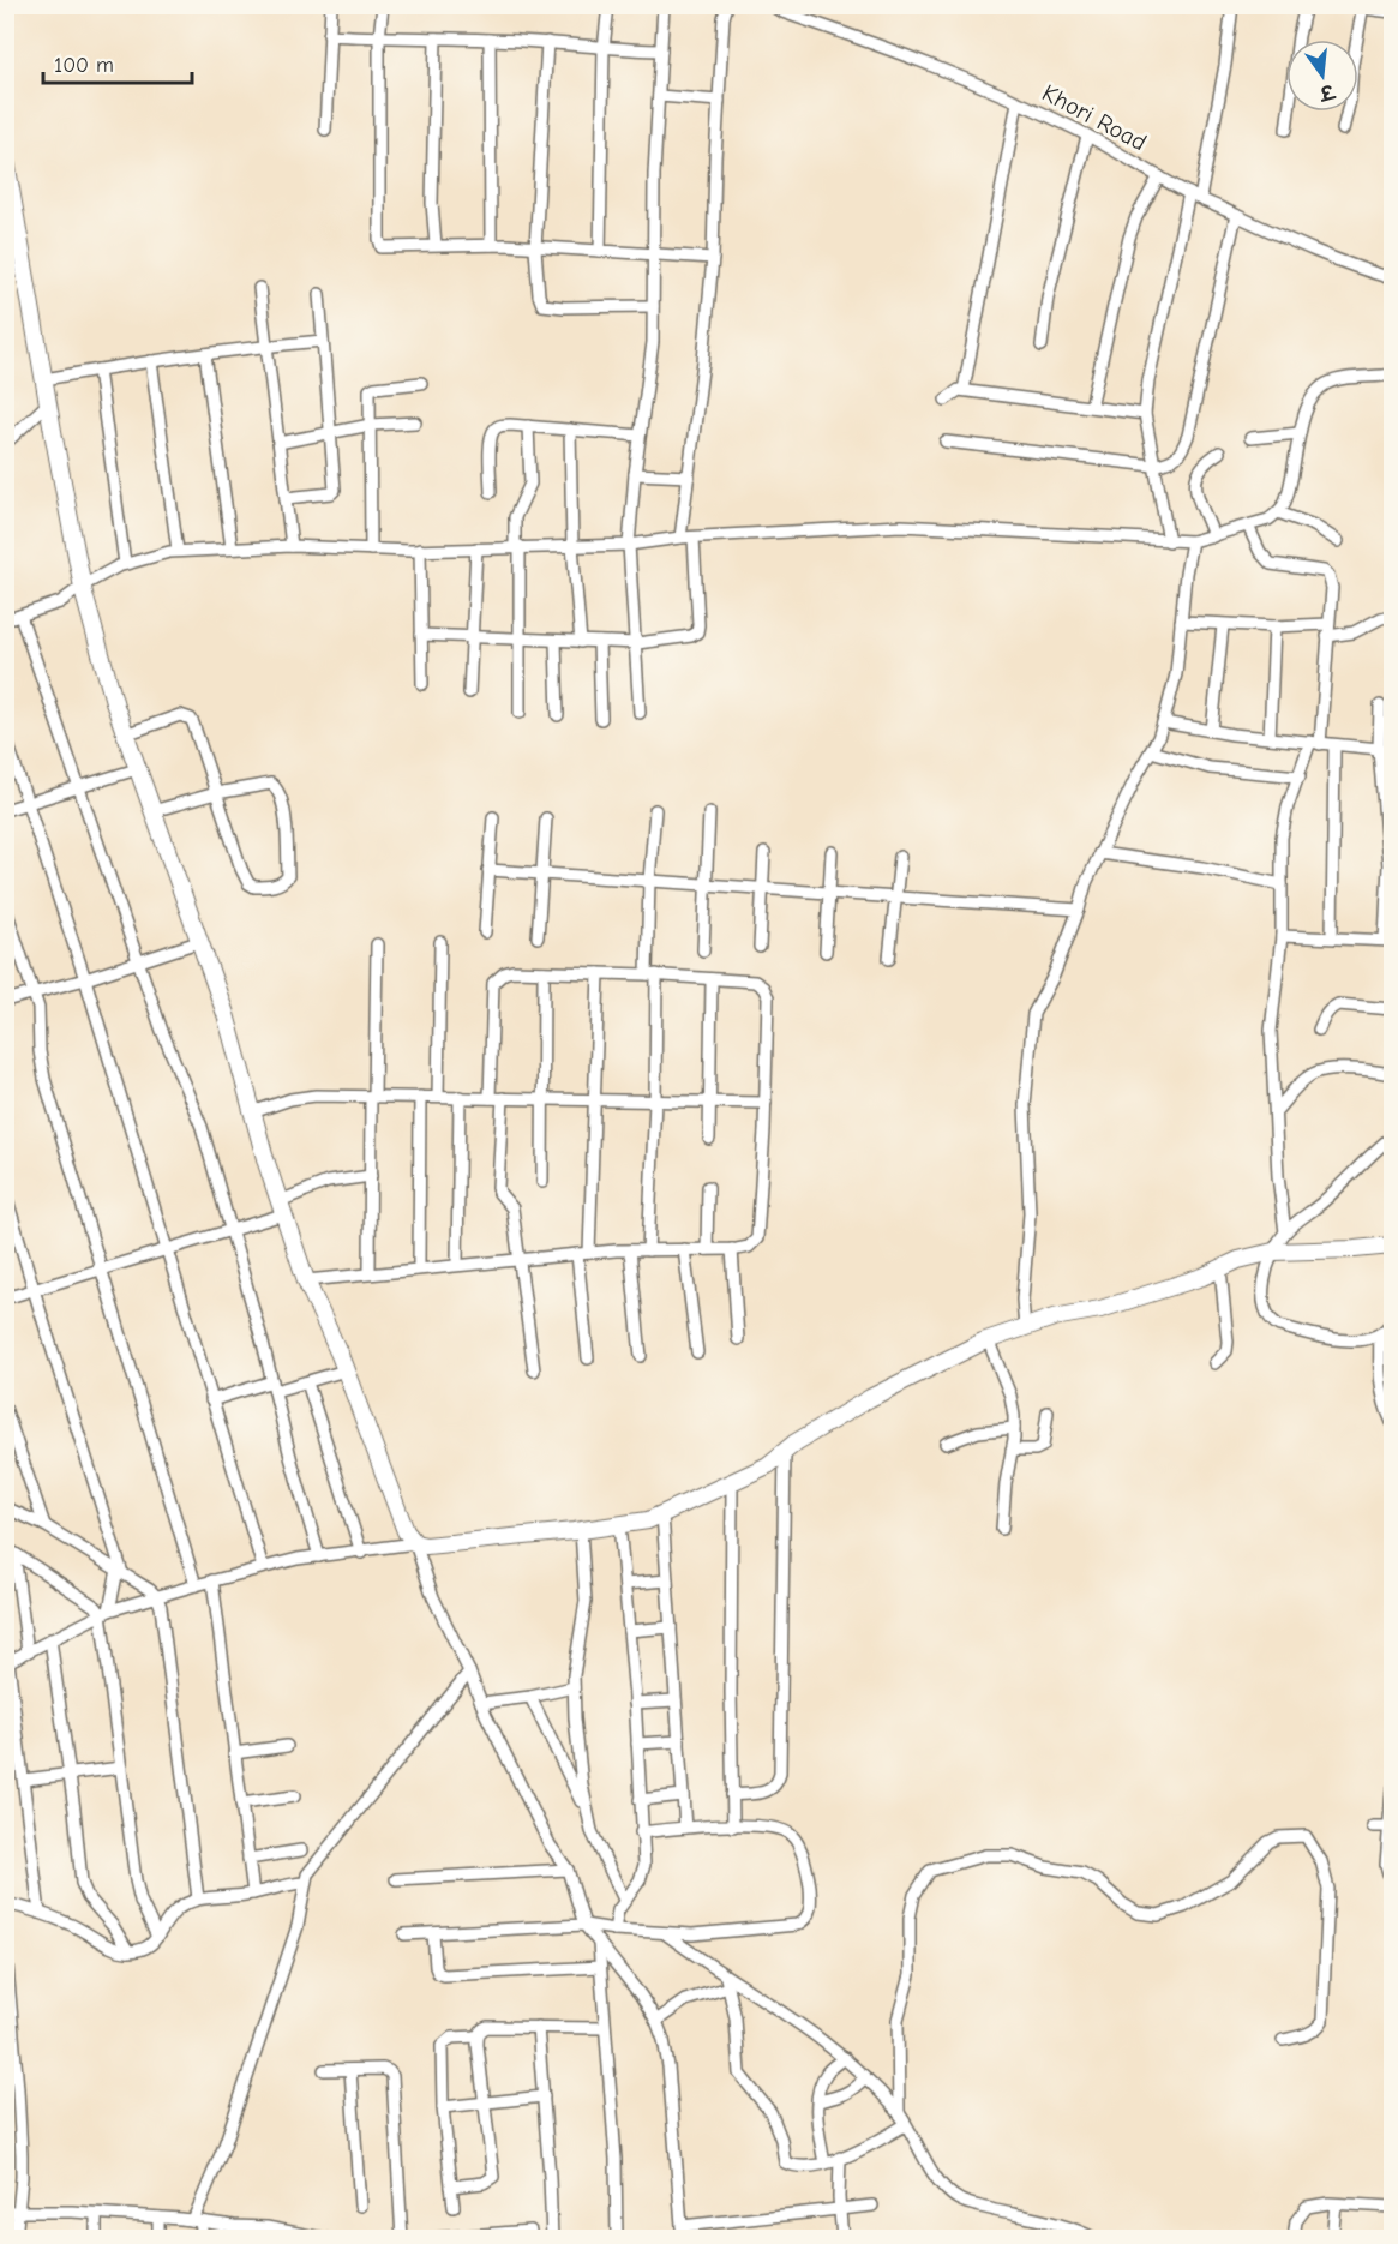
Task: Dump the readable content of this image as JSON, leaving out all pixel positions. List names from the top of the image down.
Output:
{
  "streets": {
    "street": ["Khori Road"]
  },
  "scale_bar": "100 m",
  "north": "bottom"
}
